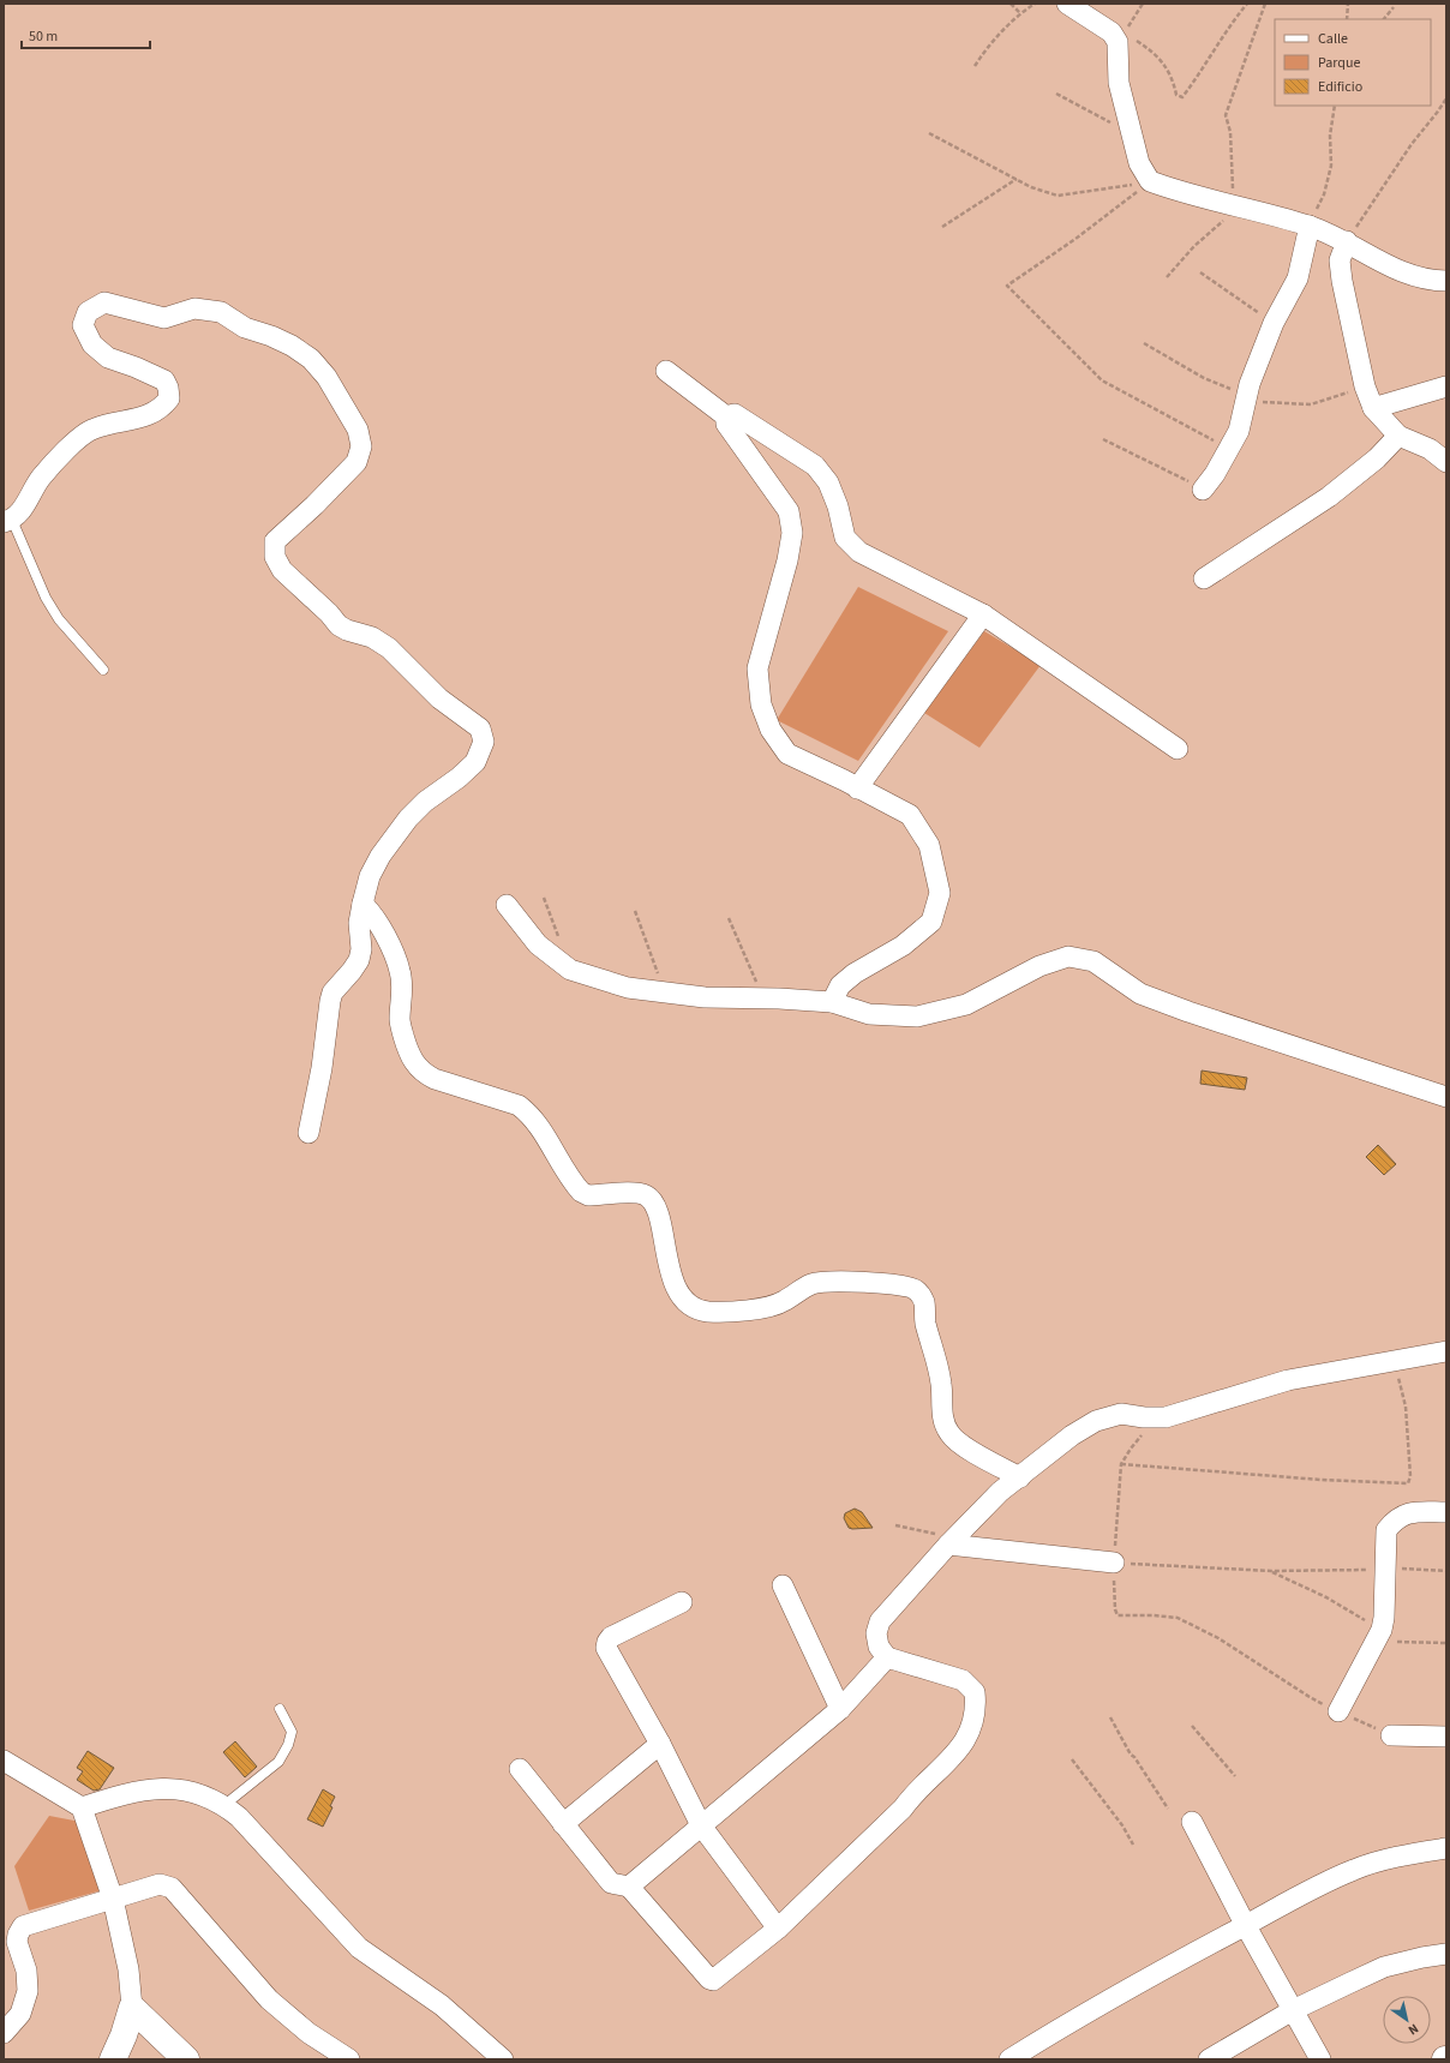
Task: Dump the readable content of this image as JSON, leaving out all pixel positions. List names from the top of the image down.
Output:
{
  "legend": ["Calle", "Parque", "Edificio"],
  "scale_bar": "50 m",
  "north": "bottom right"
}
